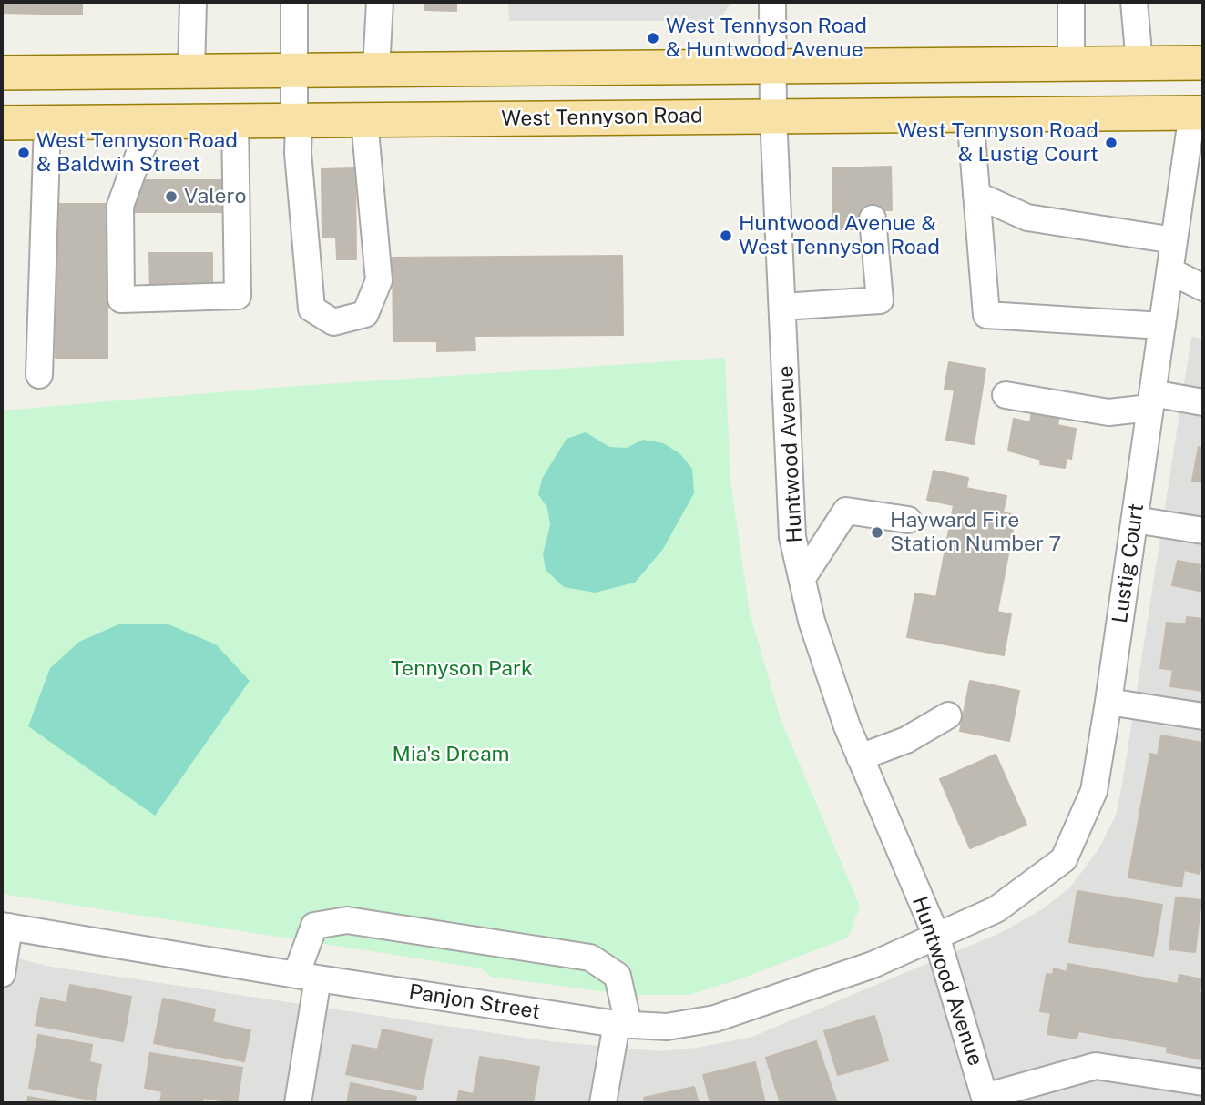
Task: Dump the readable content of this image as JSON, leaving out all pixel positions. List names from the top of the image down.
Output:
{
  "streets": {
    "main road": ["West Tennyson Road"],
    "street": ["Huntwood Avenue", "Lustig Court", "Panjon Street"]
  },
  "crossings": [
    ["West Tennyson Road", "Huntwood Avenue"],
    ["West Tennyson Road", "Lustig Court"],
    ["Huntwood Avenue", "Lustig Court"],
    ["Huntwood Avenue", "Panjon Street"],
    ["Lustig Court", "Panjon Street"]
  ],
  "parks": ["Tennyson Park", "Mia's Dream"],
  "places": [
    "West Tennyson Road & Huntwood Avenue",
    "West Tennyson Road & Lustig Court",
    "West Tennyson Road & Baldwin Street",
    "Valero",
    "Huntwood Avenue & West Tennyson Road",
    "Hayward Fire Station Number 7"
  ]
}
